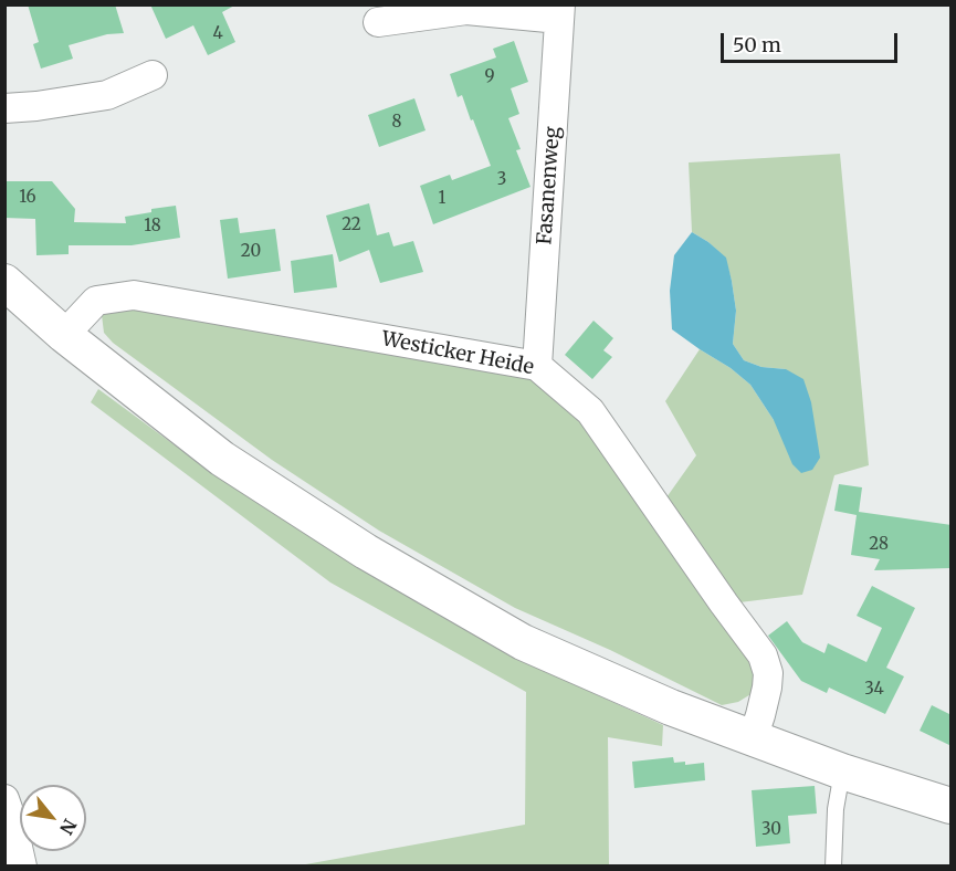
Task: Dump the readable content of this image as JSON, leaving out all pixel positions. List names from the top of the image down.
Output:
{
  "streets": {
    "street": ["Fasanenweg", "Westicker Heide"]
  },
  "crossings": [
    ["Fasanenweg", "Westicker Heide"]
  ],
  "house_numbers": [
    "4",
    "9",
    "8",
    "3",
    "16",
    "1",
    "22",
    "18",
    "20",
    "28",
    "34",
    "30"
  ],
  "scale_bar": "50 m",
  "north": "bottom right"
}
